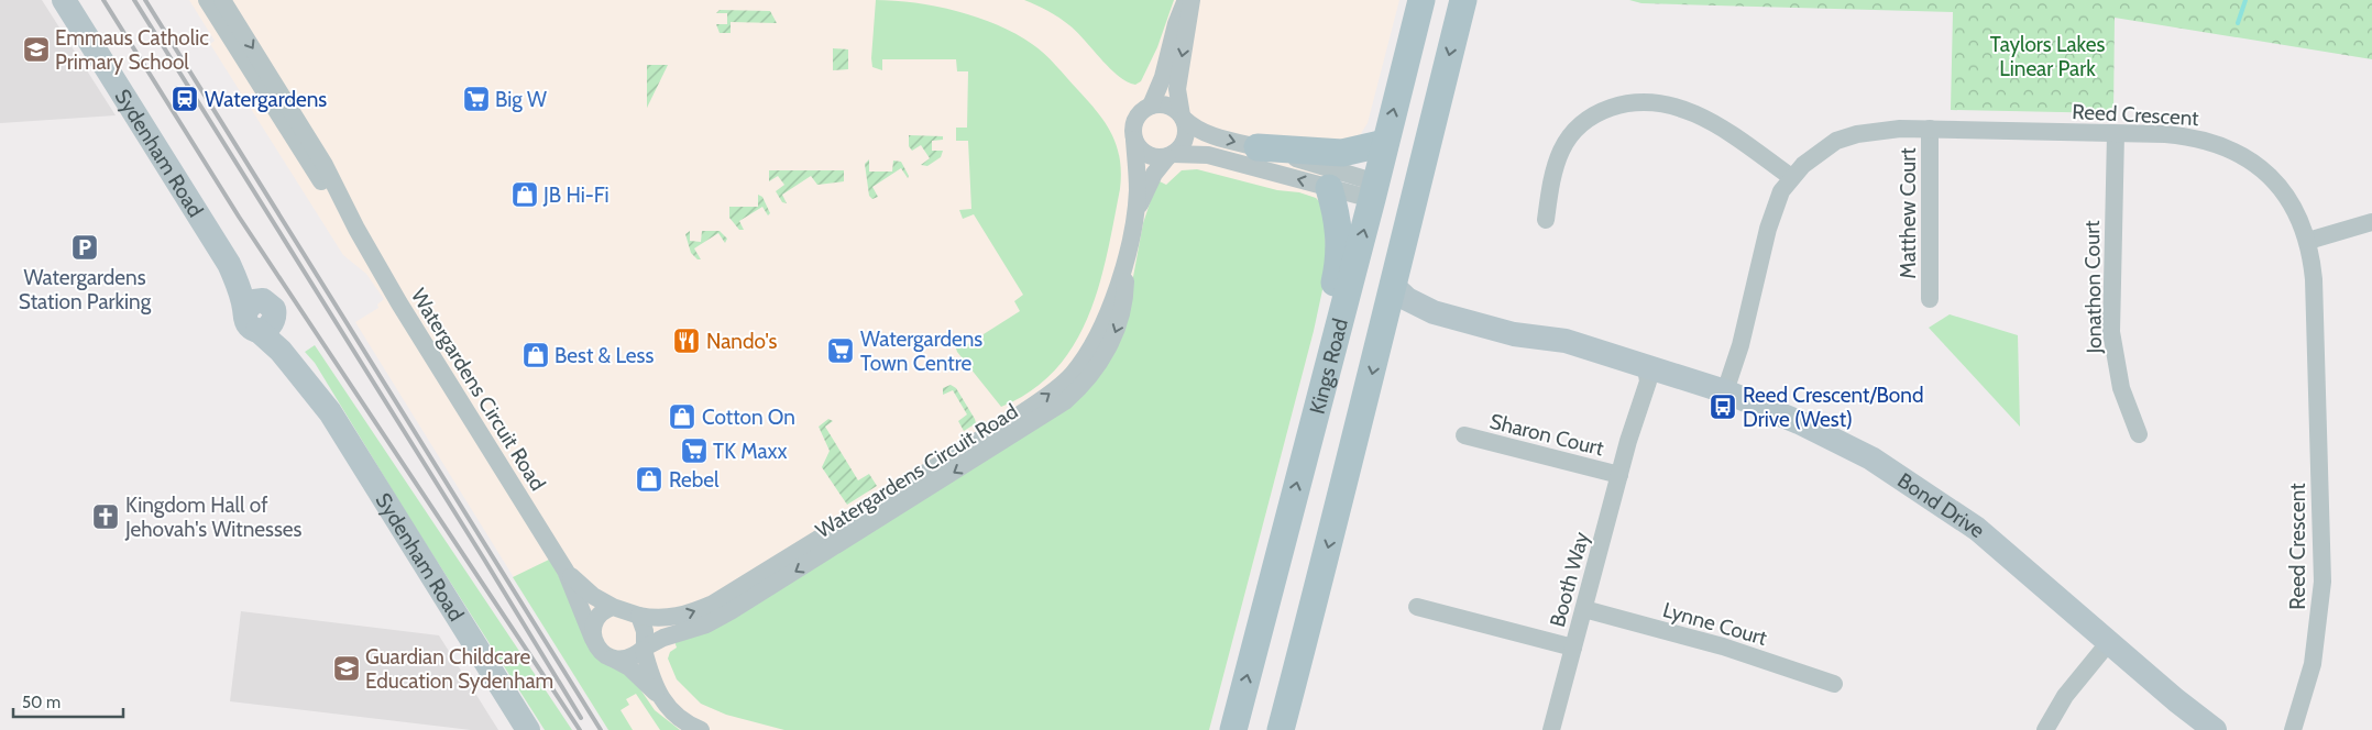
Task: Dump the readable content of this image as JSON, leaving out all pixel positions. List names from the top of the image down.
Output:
{
  "streets": {
    "main road": ["Kings Road"],
    "street": [
      "Reed Crescent",
      "Sydenham Road",
      "Matthew Court",
      "Jonathon Court",
      "Watergardens Circuit Road",
      "Sharon Court",
      "Bond Drive",
      "Booth Way",
      "Lynne Court"
    ]
  },
  "crossings": [
    ["Reed Crescent", "Matthew Court"],
    ["Reed Crescent", "Jonathon Court"],
    ["Reed Crescent", "Bond Drive"],
    ["Sharon Court", "Booth Way"],
    ["Bond Drive", "Booth Way"],
    ["Booth Way", "Lynne Court"]
  ],
  "parks": ["Taylors Lakes Linear Park"],
  "places": {
    "school or university": ["Emmaus Catholic Primary School", "Guardian Childcare Education Sydenham"],
    "station": ["Watergardens"],
    "supermarket": ["Big W", "Watergardens Town Centre", "TK Maxx"],
    "shop": [
      "JB Hi-Fi",
      "Best & Less",
      "Cotton On",
      "Rebel"
    ],
    "parking": ["Watergardens Station Parking"],
    "restaurant": ["Nando's"],
    "bus stop": ["Reed Crescent/Bond Drive (West)"],
    "church": ["Kingdom Hall of Jehovah's Witnesses"]
  },
  "scale_bar": "50 m"
}
